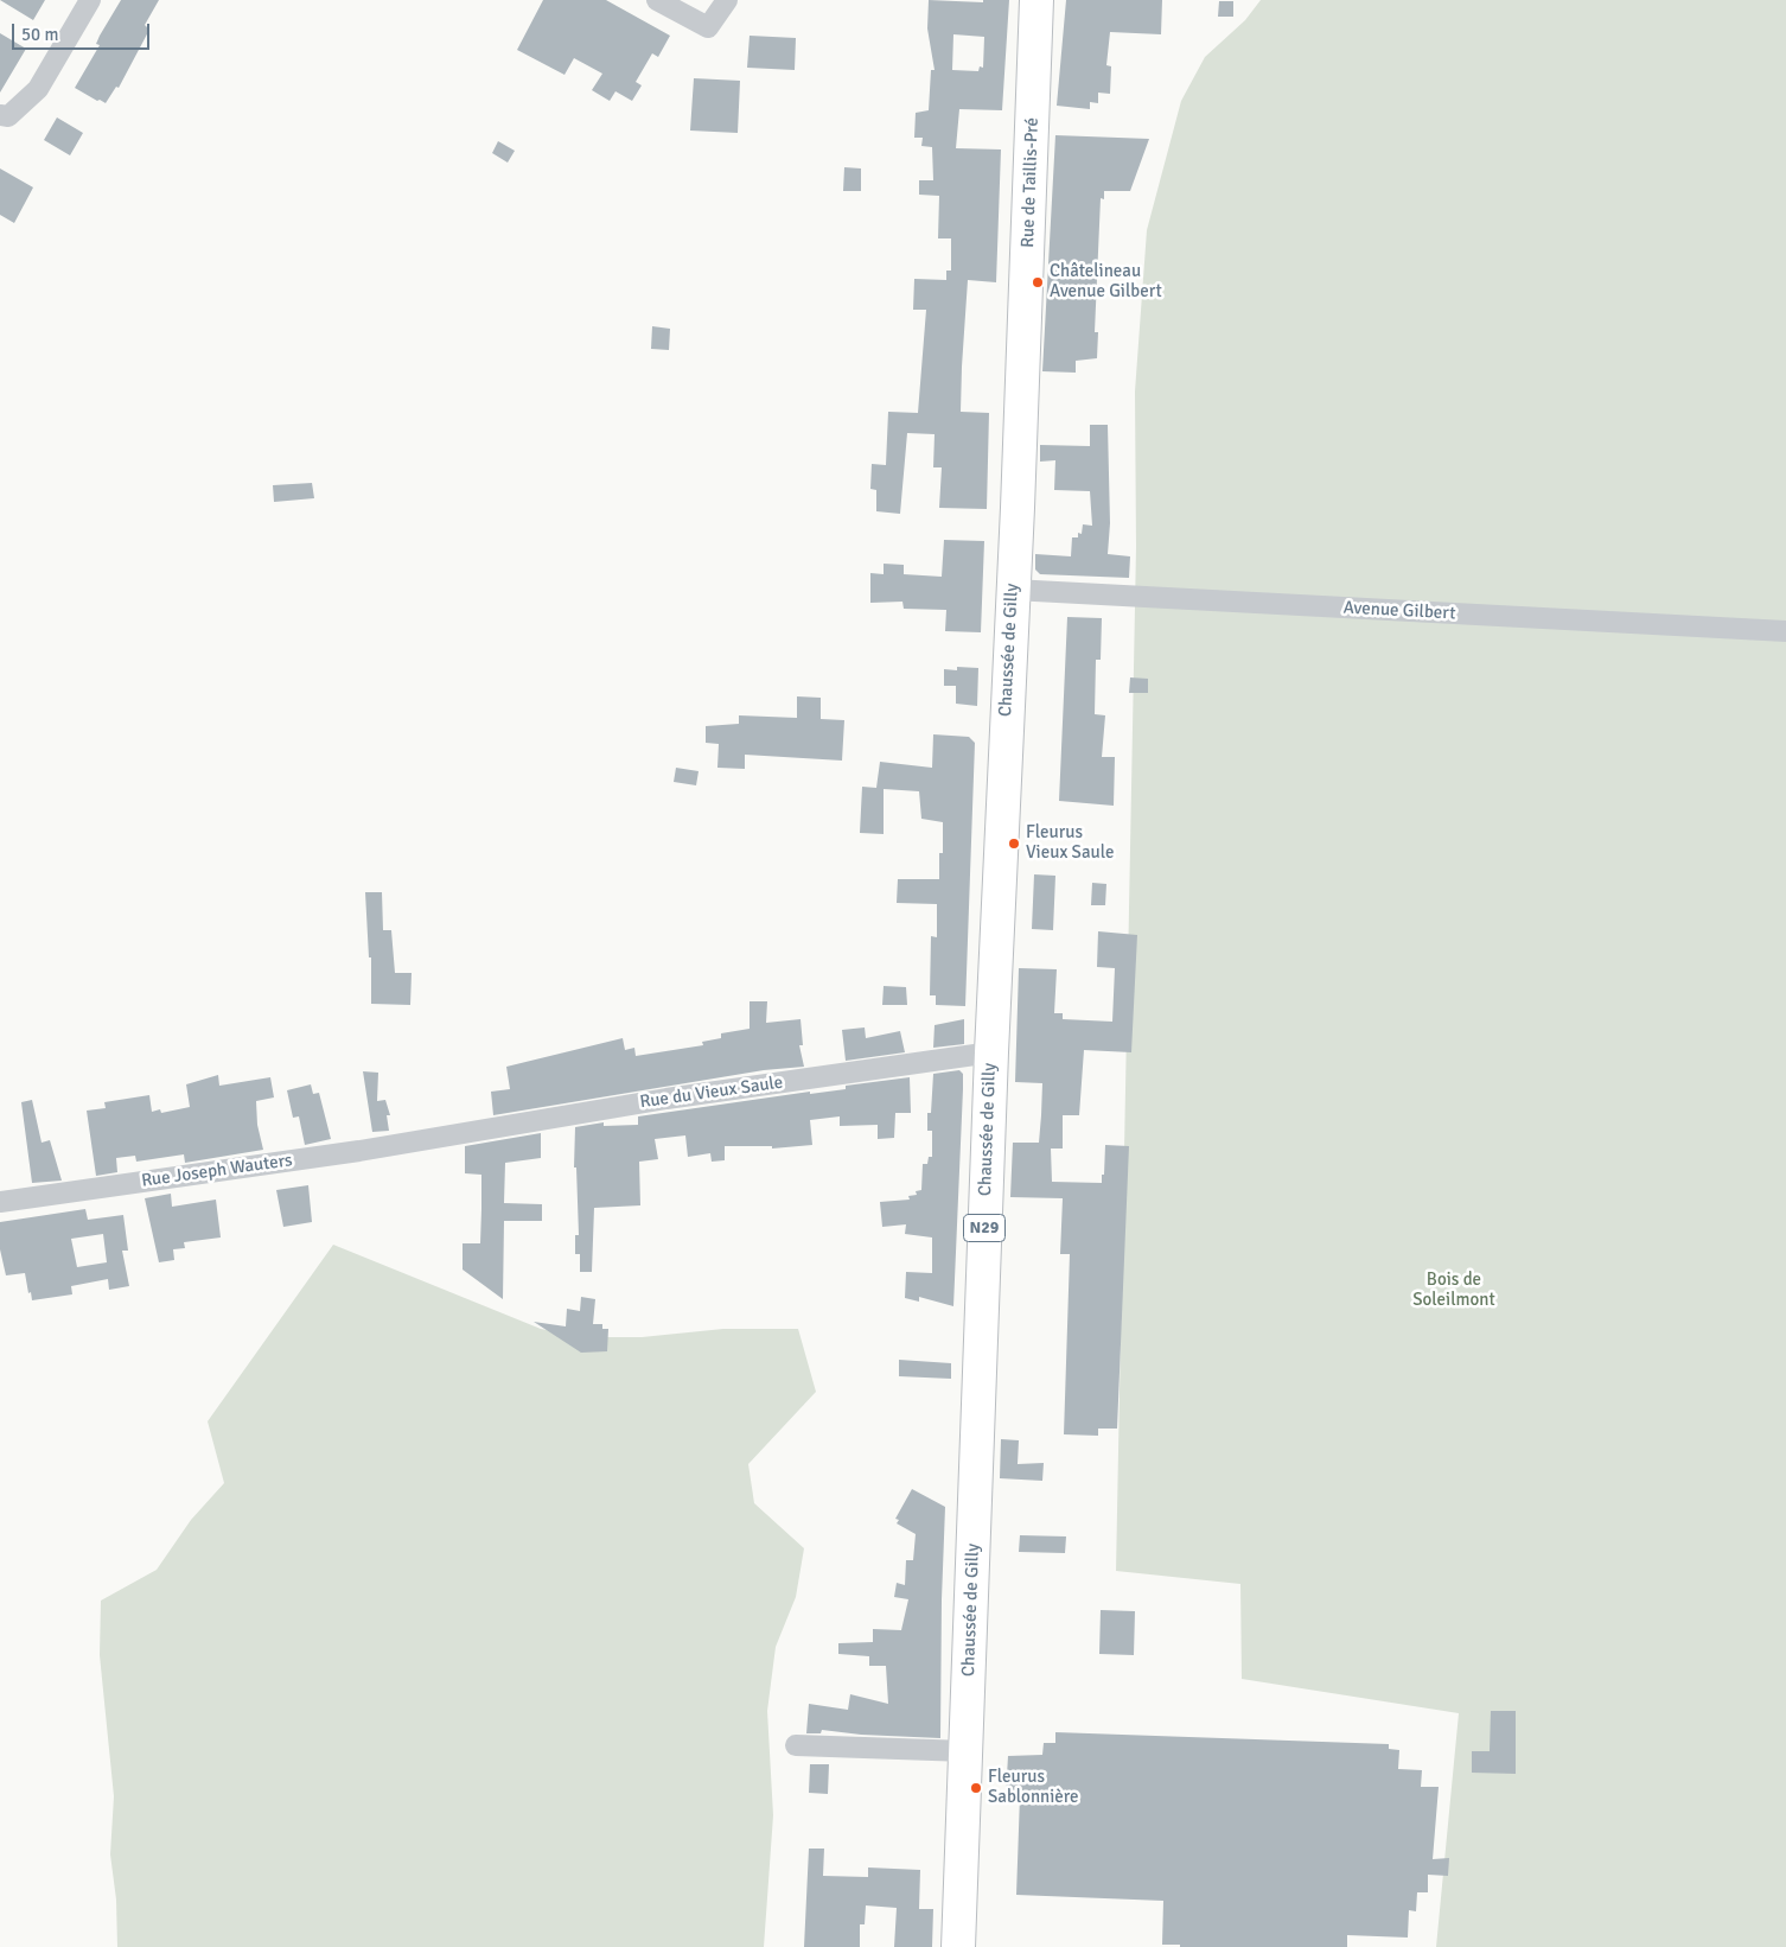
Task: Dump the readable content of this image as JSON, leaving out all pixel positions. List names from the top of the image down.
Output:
{
  "streets": {
    "main road": ["Rue de Taillis-Pré", "Chaussée de Gilly", "N29"],
    "street": ["Avenue Gilbert", "Rue du Vieux Saule", "Rue Joseph Wauters"]
  },
  "crossings": [
    ["Rue de Taillis-Pré", "Chaussée de Gilly"],
    ["Avenue Gilbert", "Chaussée de Gilly"],
    ["Chaussée de Gilly", "Rue du Vieux Saule"],
    ["Rue du Vieux Saule", "Rue Joseph Wauters"]
  ],
  "parks": ["Bois de Soleilmont"],
  "places": ["Châtelineau Avenue Gilbert", "Fleurus Vieux Saule", "Fleurus Sablonnière"],
  "scale_bar": "50 m"
}
